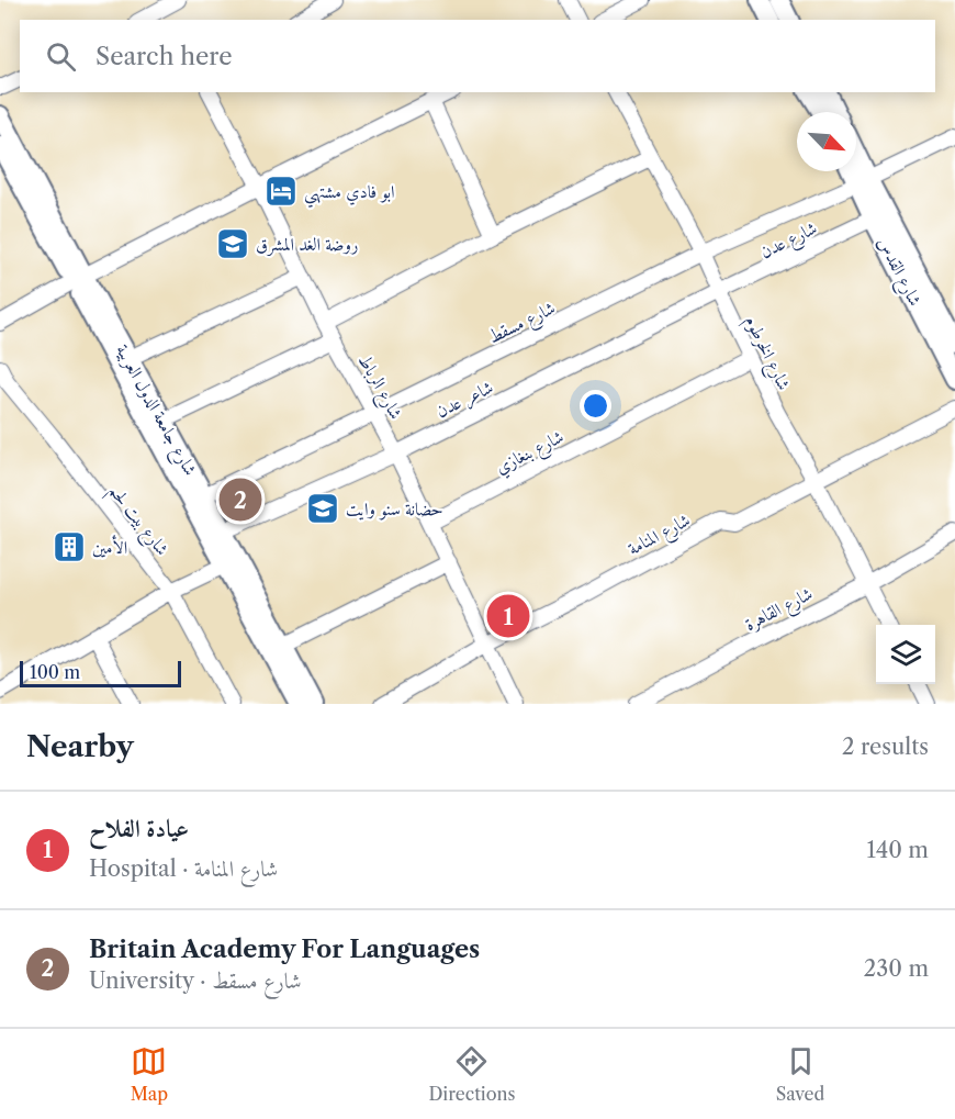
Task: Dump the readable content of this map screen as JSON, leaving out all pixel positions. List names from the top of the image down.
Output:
{
  "streets": {
    "main road": ["شارع القدس", "شارع جامعة الدول العربية"],
    "street": [
      "شارع عدن",
      "شارع مسقط",
      "شارع الخرطوم",
      "شارع الرباط",
      "شاعر عدن",
      "شارع بنغازي",
      "شارع بيت لحم",
      "شارع المنامة",
      "شارع القاهرة"
    ]
  },
  "crossings": [
    ["شارع عدن", "شارع القدس"],
    ["شارع عدن", "شارع الخرطوم"],
    ["شارع عدن", "شاعر عدن"],
    ["شارع القدس", "شارع مسقط"],
    ["شارع مسقط", "شارع الخرطوم"],
    ["شارع مسقط", "شارع الرباط"],
    ["شارع مسقط", "شارع جامعة الدول العربية"],
    ["شارع الخرطوم", "شاعر عدن"],
    ["شارع الخرطوم", "شارع بنغازي"],
    ["شارع الخرطوم", "شارع المنامة"],
    ["شارع الخرطوم", "شارع القاهرة"],
    ["شارع الرباط", "شاعر عدن"],
    ["شارع الرباط", "شارع بنغازي"],
    ["شارع الرباط", "شارع المنامة"],
    ["شاعر عدن", "شارع جامعة الدول العربية"]
  ],
  "places": {
    "hotel": ["ابو فادي مشتهي"],
    "school or university": ["روضة الغد المشرق", "حضانة سنو وايت"],
    "building": ["الأمين"]
  },
  "scale_bar": "100 m",
  "north": "bottom right",
  "page": {
    "search": "Search here",
    "pins": ["2", "1"],
    "scale": "100 m",
    "heading": ["Nearby", "2 results"],
    "list": [
      {
        "mark": "1",
        "name": "عيادة الفلاح",
        "note": "Hospital · شارع المنامة",
        "value": "140 m"
      },
      {
        "mark": "2",
        "name": "Britain Academy For Languages",
        "note": "University · شارع مسقط",
        "value": "230 m"
      }
    ],
    "nav": ["Map", "Directions", "Saved"]
  }
}
